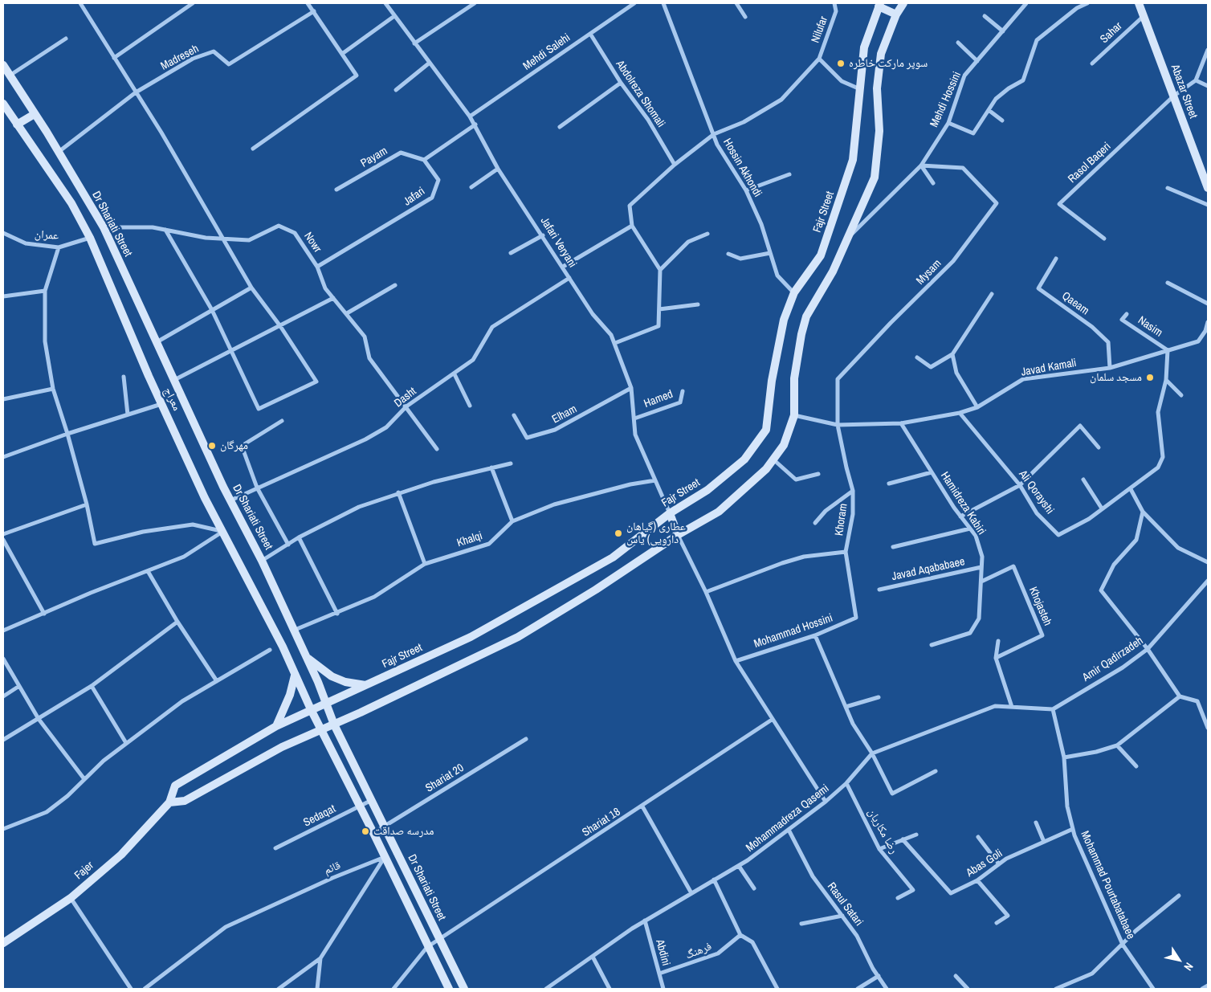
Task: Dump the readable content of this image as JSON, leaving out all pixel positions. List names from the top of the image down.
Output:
{
  "streets": {
    "main road": [
      "Abazar Street",
      "Fajr Street",
      "Dr Shariati Street",
      "معراج",
      "Fajer"
    ],
    "street": [
      "Nilufar",
      "Sahar",
      "Mehdi Salehi",
      "Madreseh",
      "Abdolreza Shomali",
      "Mehdi Hossini",
      "Payam",
      "Rasol Baqeri",
      "Hossin Akhondi",
      "Jafari",
      "عمران",
      "Nowr",
      "Jafari Veryani",
      "Mysam",
      "Qaeam",
      "Nasim",
      "Javad Kamali",
      "Dasht",
      "Hamed",
      "Elham",
      "Ali Qorayshi",
      "Hamidreza Kabiri",
      "Khoram",
      "Khalqi",
      "Javad Aqababaee",
      "Khojasteh",
      "Mohammad Hossini",
      "Amir Qadirzadeh",
      "Shariat 20",
      "Sedaqat",
      "Mohammadreza Qasemi",
      "Shariat 18",
      "رضا مکاریان",
      "Abas Goli",
      "قائم",
      "Mohammad Pourtabatabaee",
      "Rasul Satari",
      "فرهنگ",
      "Abdini"
    ]
  },
  "crossings": [
    ["Nilufar", "Fajr Street"],
    ["Sahar", "Abazar Street"],
    ["Mehdi Salehi", "Abdolreza Shomali"],
    ["Mehdi Salehi", "Jafari Veryani"],
    ["Madreseh", "Dr Shariati Street"],
    ["Abazar Street", "Rasol Baqeri"],
    ["Mehdi Hossini", "Mysam"],
    ["Payam", "Jafari"],
    ["Hossin Akhondi", "Fajr Street"],
    ["Jafari", "Nowr"],
    ["Fajr Street", "Dr Shariati Street"],
    ["Fajr Street", "Jafari Veryani"],
    ["Fajr Street", "معراج"],
    ["Fajr Street", "Fajer"],
    ["Dr Shariati Street", "Nowr"],
    ["Dr Shariati Street", "Dasht"],
    ["Dr Shariati Street", "Khalqi"],
    ["Dr Shariati Street", "Shariat 20"],
    ["Dr Shariati Street", "Sedaqat"],
    ["Dr Shariati Street", "Shariat 18"],
    ["Dr Shariati Street", "قائم"],
    ["عمران", "معراج"],
    ["Nowr", "Dasht"],
    ["Jafari Veryani", "Dasht"],
    ["Jafari Veryani", "Hamed"],
    ["Jafari Veryani", "Elham"],
    ["Jafari Veryani", "Khalqi"],
    ["Mysam", "Javad Kamali"],
    ["Mysam", "Khoram"],
    ["Qaeam", "Javad Kamali"],
    ["Nasim", "Javad Kamali"],
    ["Nasim", "Ali Qorayshi"],
    ["Javad Kamali", "Ali Qorayshi"],
    ["Javad Kamali", "Hamidreza Kabiri"],
    ["Javad Kamali", "Khoram"],
    ["Hamidreza Kabiri", "Javad Aqababaee"],
    ["Hamidreza Kabiri", "Khojasteh"],
    ["Khoram", "Mohammad Hossini"],
    ["Amir Qadirzadeh", "Mohammadreza Qasemi"],
    ["Amir Qadirzadeh", "Mohammad Pourtabatabaee"],
    ["Mohammadreza Qasemi", "رضا مکاریان"],
    ["Mohammadreza Qasemi", "Mohammad Pourtabatabaee"],
    ["Mohammadreza Qasemi", "Rasul Satari"],
    ["Mohammadreza Qasemi", "Abdini"],
    ["Abas Goli", "Mohammad Pourtabatabaee"],
    ["فرهنگ", "Abdini"]
  ],
  "places": [
    "سوپر مارکت خاطره",
    "مسجد سلمان",
    "مهرگان",
    "عطاری (گیاهان دارویی) یاس",
    "مدرسه صداقت"
  ],
  "north": "bottom right"
}
